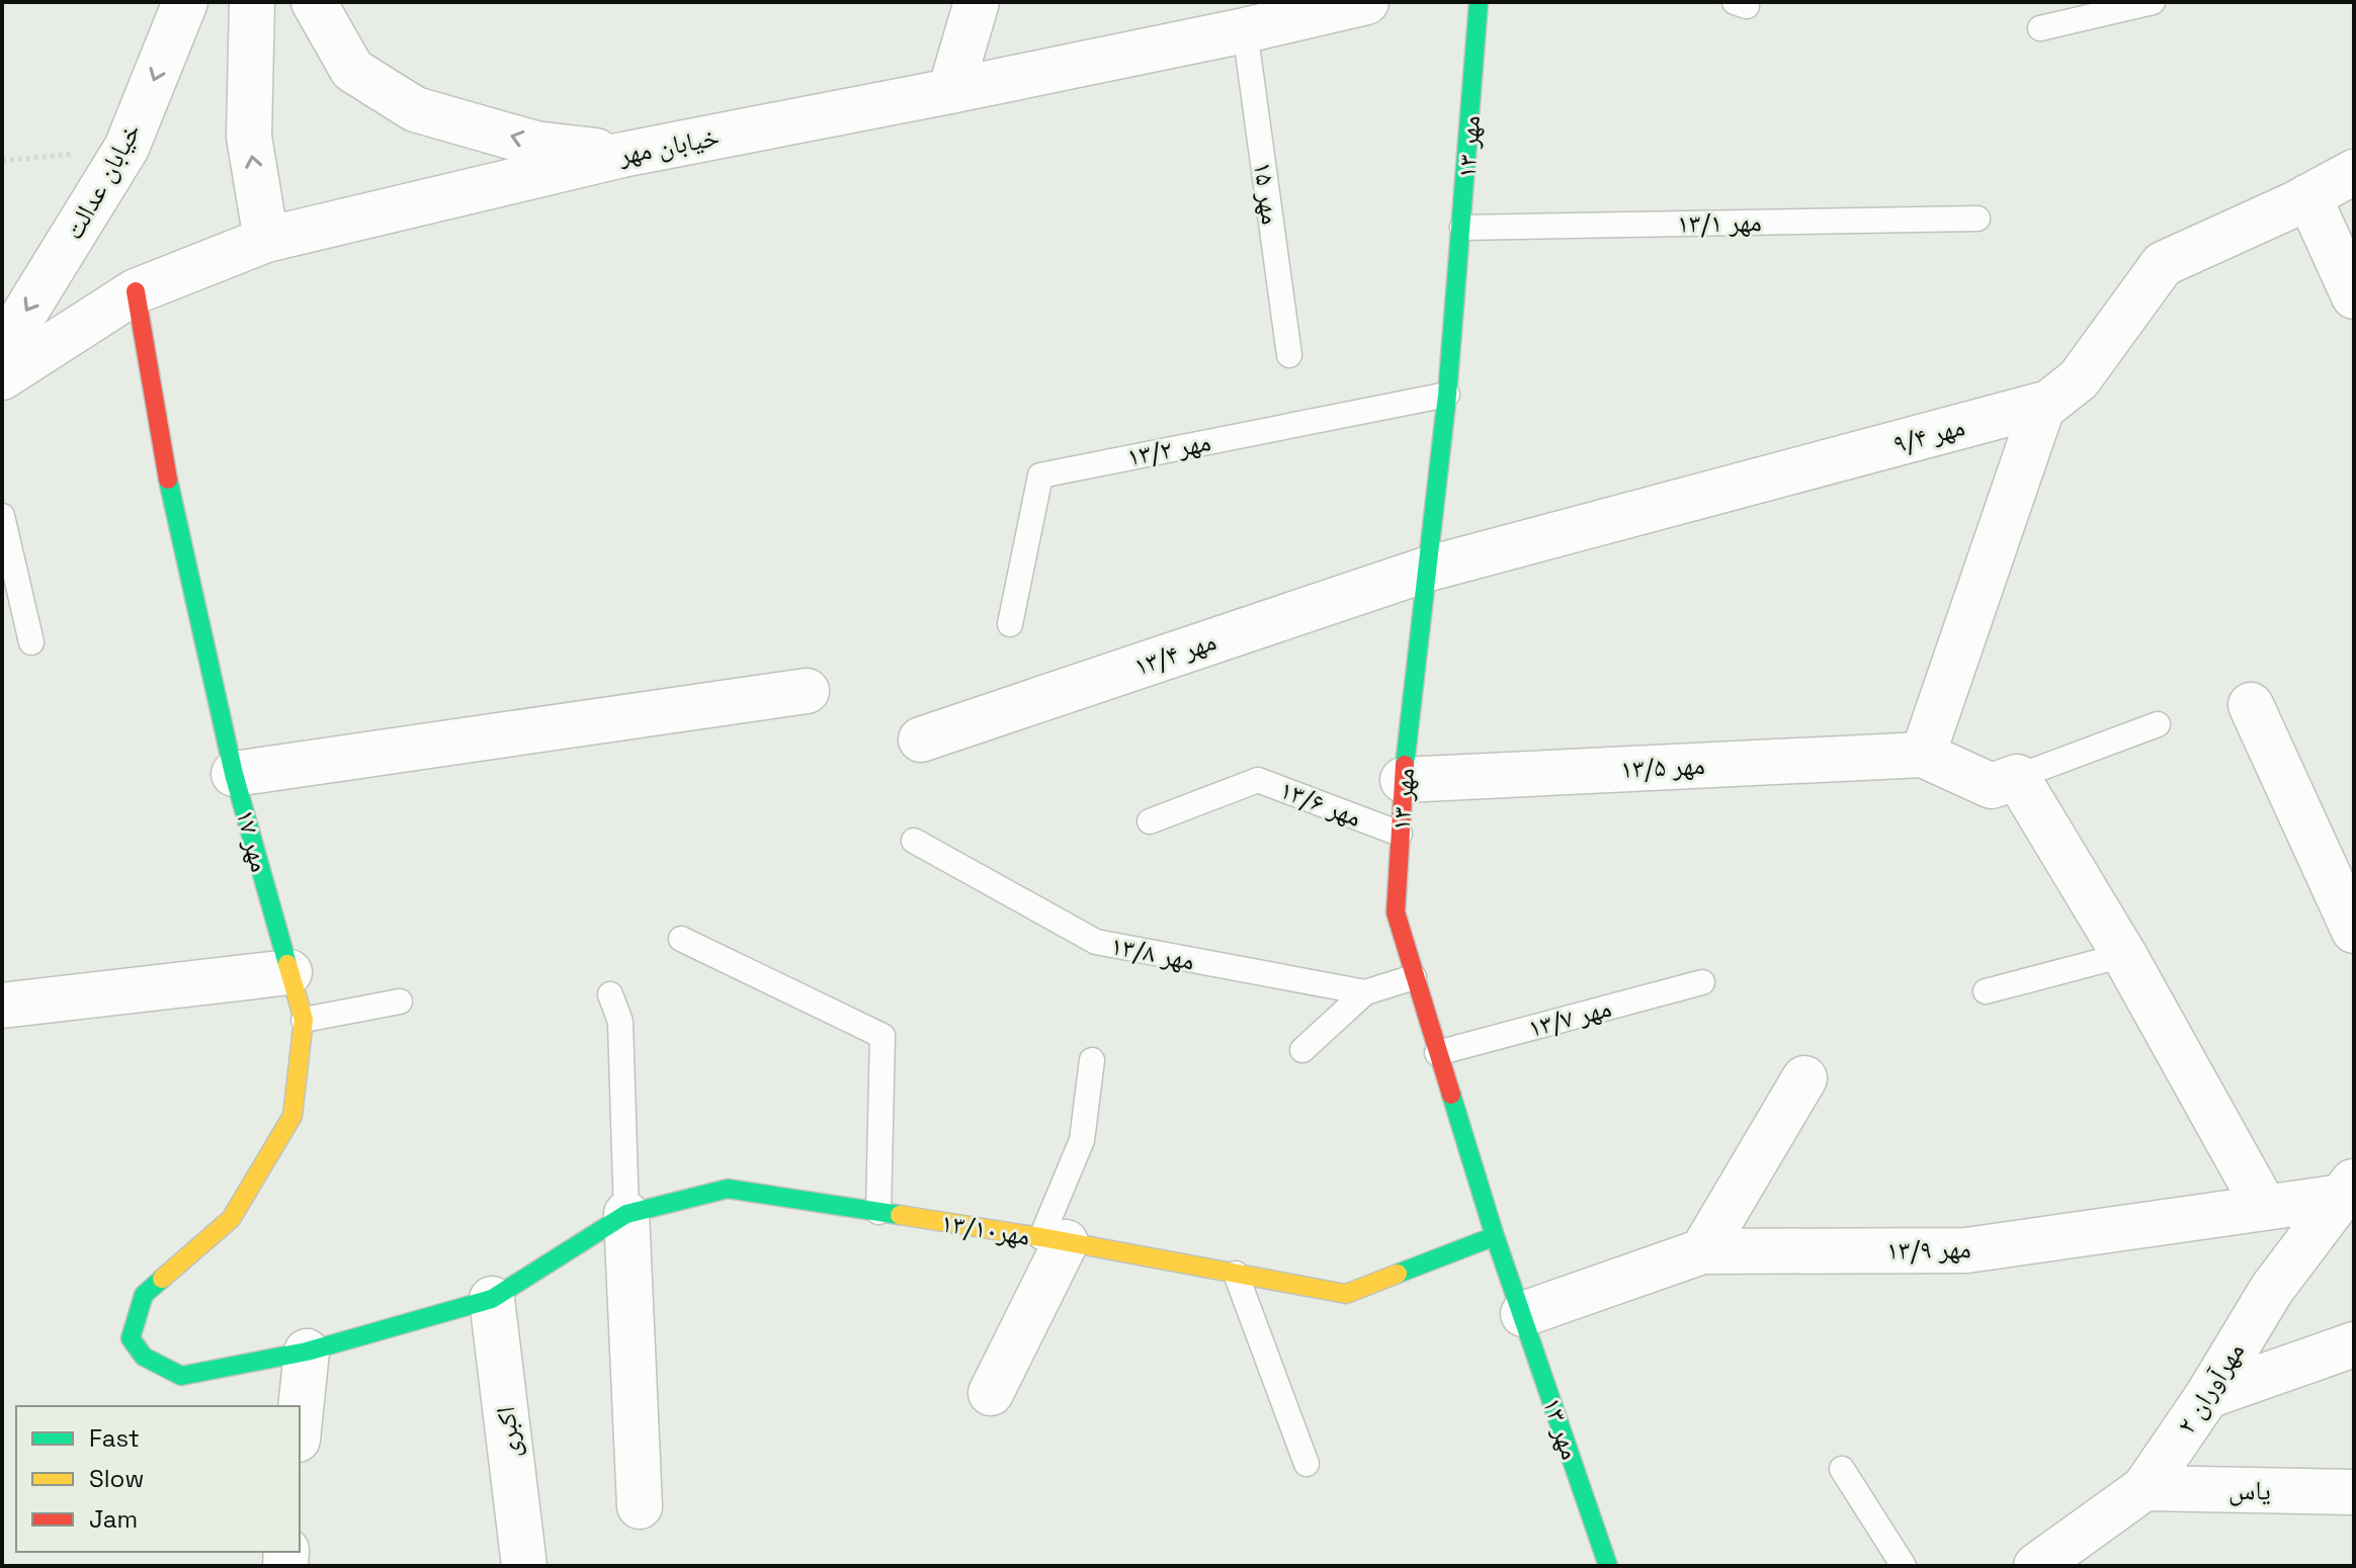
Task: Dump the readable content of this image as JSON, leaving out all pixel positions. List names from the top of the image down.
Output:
{
  "streets": {
    "street": [
      "خیابان مهر",
      "مهر ۱۳",
      "خیابان عدالت",
      "مهر ۹/۴",
      "مهر ۱۳/۴",
      "مهر ۱۳/۵",
      "مهر ۱۷",
      "مهر۱۳/۱۰",
      "مهر ۱۳/۹",
      "مهرآوران ۲",
      "اکبری",
      "یاس"
    ],
    "lane": [
      "مهر ۱۵",
      "مهر ۱۳/۱",
      "مهر ۱۳/۲",
      "مهر ۱۳/۶",
      "مهر ۱۳/۸",
      "مهر ۱۳/۷"
    ]
  },
  "crossings": [
    ["خیابان مهر", "مهر ۱۵"],
    ["خیابان مهر", "مهر ۱۷"],
    ["مهر ۱۳", "مهر ۱۳/۱"],
    ["مهر ۱۳", "مهر ۹/۴"],
    ["مهر ۱۳", "مهر ۱۳/۲"],
    ["مهر ۱۳", "مهر ۱۳/۴"],
    ["مهر ۱۳", "مهر ۱۳/۵"],
    ["مهر ۱۳", "مهر ۱۳/۶"],
    ["مهر ۱۳", "مهر ۱۳/۸"],
    ["مهر ۱۳", "مهر ۱۳/۷"],
    ["مهر ۱۳", "مهر۱۳/۱۰"],
    ["مهر ۱۳", "مهر ۱۳/۹"],
    ["مهر ۹/۴", "مهر ۱۳/۴"],
    ["مهر ۱۷", "مهر۱۳/۱۰"],
    ["مهر۱۳/۱۰", "اکبری"],
    ["مهر ۱۳/۹", "مهرآوران ۲"],
    ["مهرآوران ۲", "یاس"]
  ],
  "one_way": ["خیابان عدالت"],
  "legend": ["Fast", "Slow", "Jam"]
}
